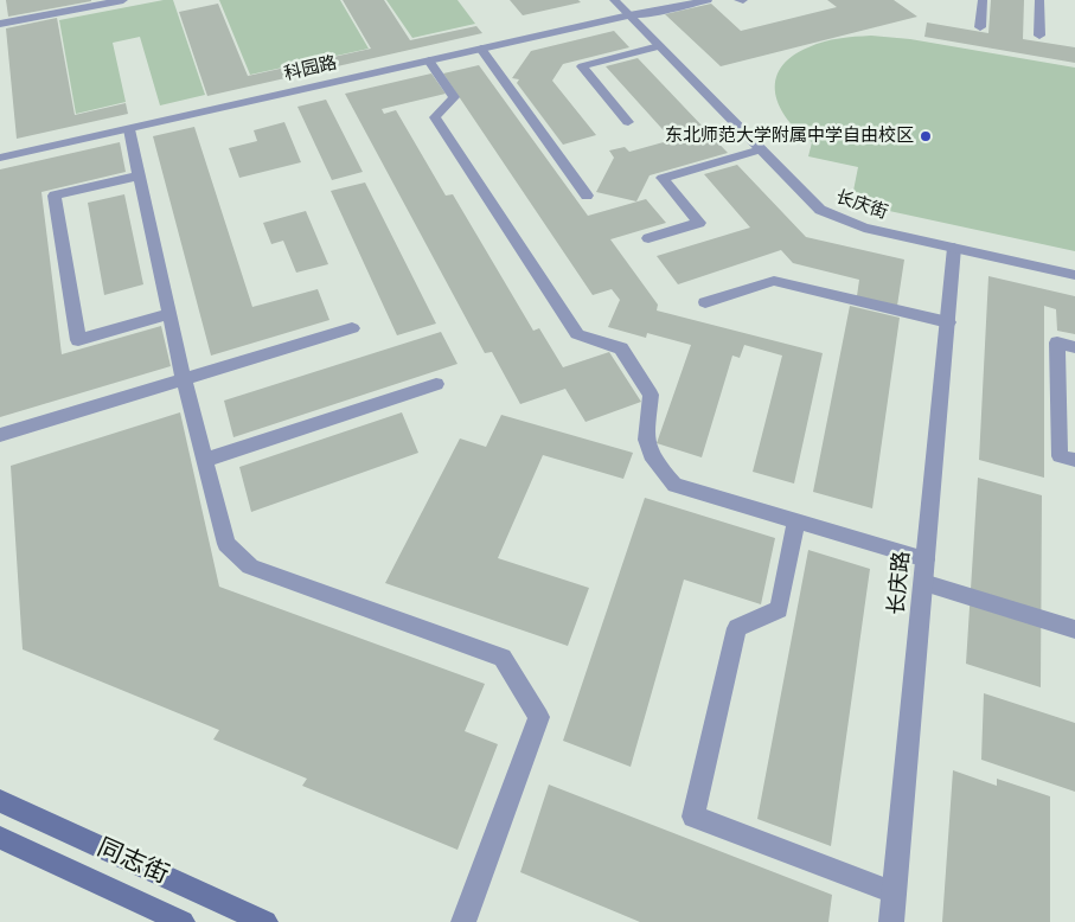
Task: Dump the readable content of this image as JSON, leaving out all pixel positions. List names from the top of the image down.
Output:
{
  "streets": {
    "main road": ["同志街"],
    "street": ["科园路", "长庆街", "长庆路"]
  },
  "crossings": [
    ["科园路", "长庆街"],
    ["长庆街", "长庆路"]
  ],
  "places": ["东北师范大学附属中学自由校区"]
}
